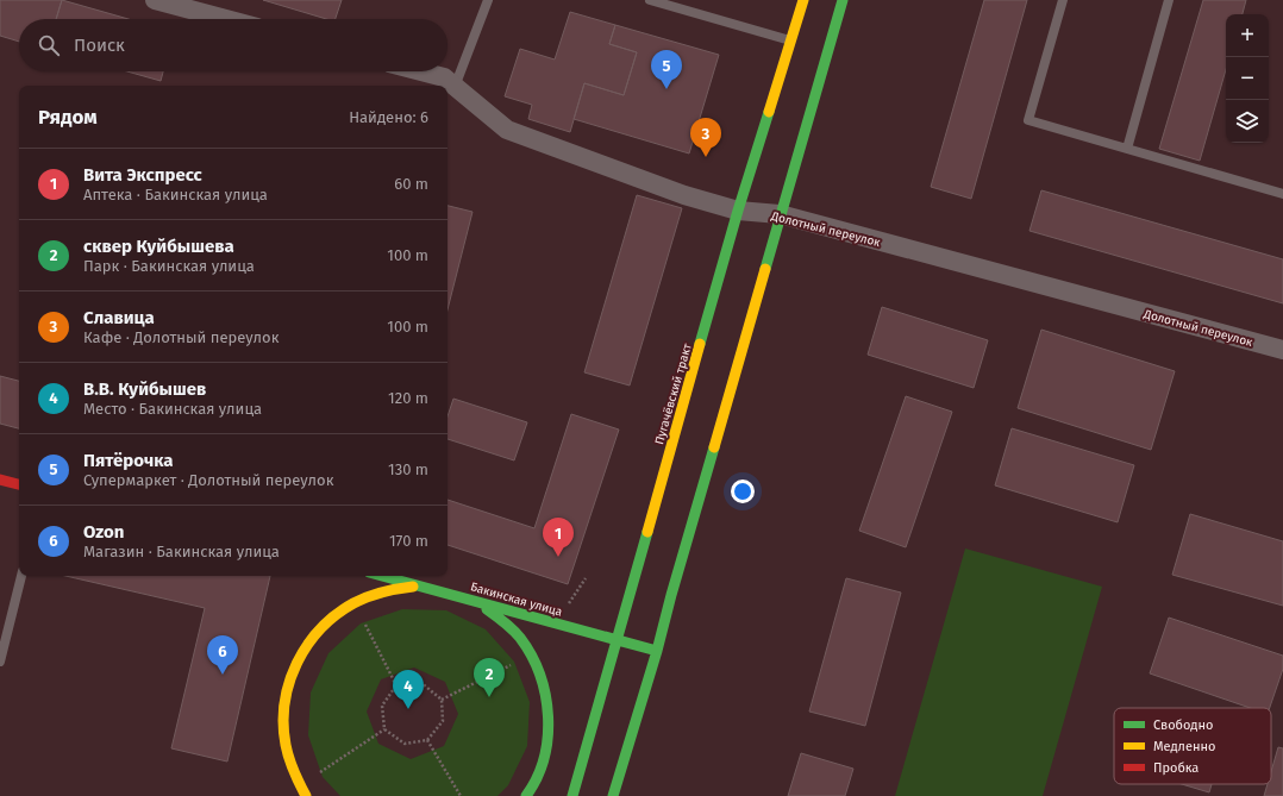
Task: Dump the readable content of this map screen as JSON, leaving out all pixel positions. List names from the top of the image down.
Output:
{
  "streets": {
    "main road": ["Пугачёвский тракт", "Бакинская улица"],
    "street": ["Долотный переулок"]
  },
  "crossings": [
    ["Долотный переулок", "Пугачёвский тракт"],
    ["Пугачёвский тракт", "Бакинская улица"]
  ],
  "legend": ["Свободно", "Медленно", "Пробка"],
  "page": {
    "map_buttons": ["+", "−"],
    "search": "Поиск",
    "pins": [
      "5",
      "3",
      "1",
      "6",
      "2",
      "4"
    ],
    "heading": ["Рядом", "Найдено: 6"],
    "list": [
      {
        "mark": "1",
        "name": "Вита Экспресс",
        "note": "Аптека · Бакинская улица",
        "value": "60 m"
      },
      {
        "mark": "2",
        "name": "сквер Куйбышева",
        "note": "Парк · Бакинская улица",
        "value": "100 m"
      },
      {
        "mark": "3",
        "name": "Славица",
        "note": "Кафе · Долотный переулок",
        "value": "100 m"
      },
      {
        "mark": "4",
        "name": "В.В. Куйбышев",
        "note": "Место · Бакинская улица",
        "value": "120 m"
      },
      {
        "mark": "5",
        "name": "Пятёрочка",
        "note": "Супермаркет · Долотный переулок",
        "value": "130 m"
      },
      {
        "mark": "6",
        "name": "Ozon",
        "note": "Магазин · Бакинская улица",
        "value": "170 m"
      }
    ]
  }
}
